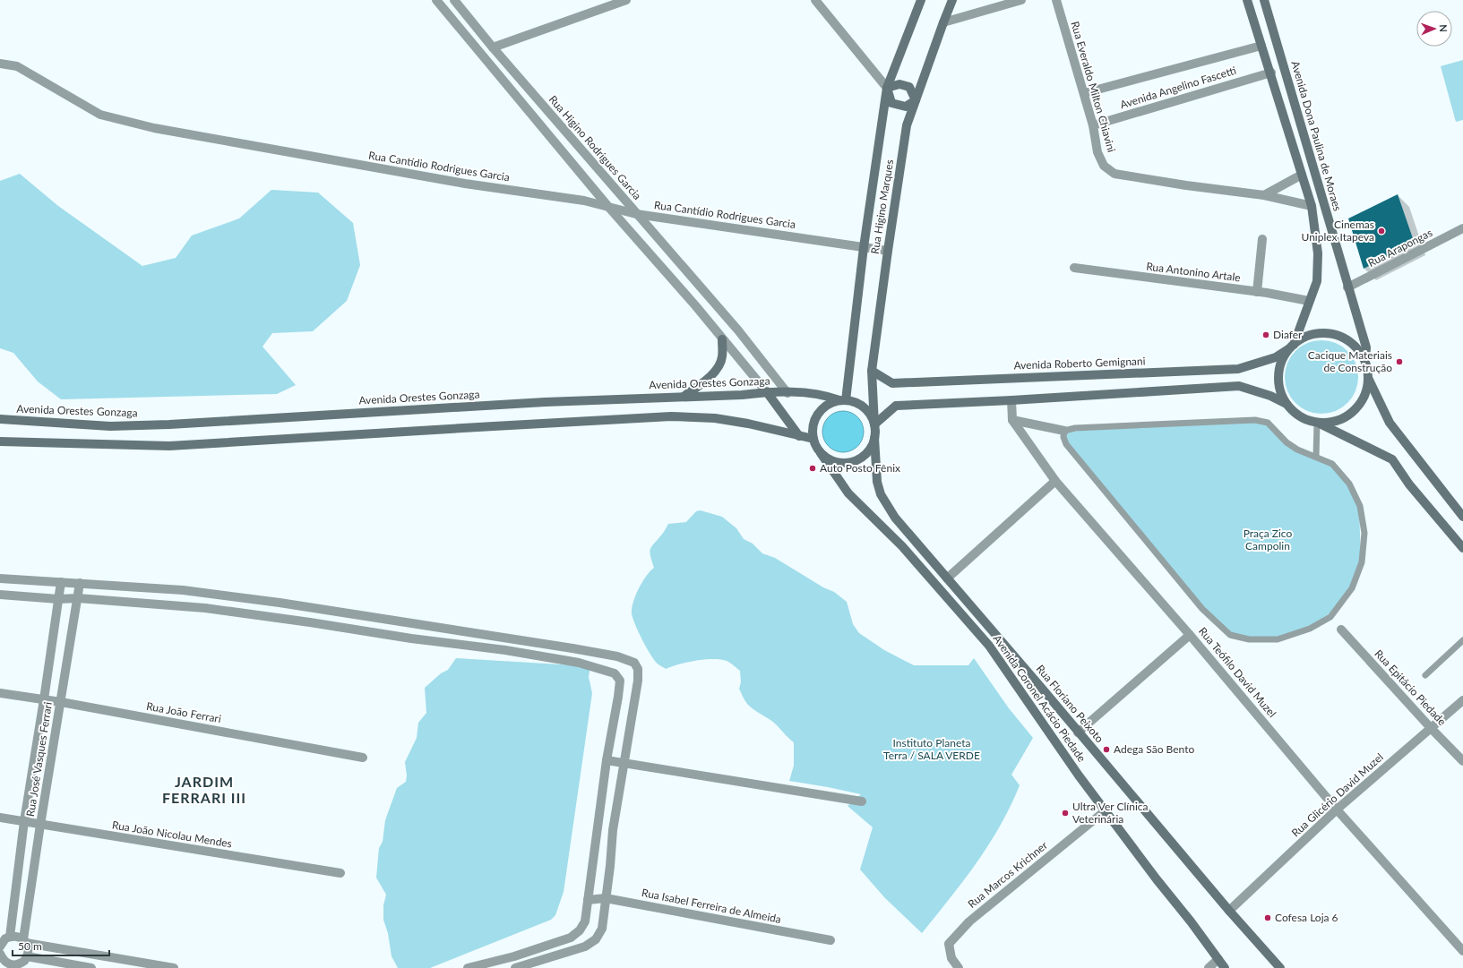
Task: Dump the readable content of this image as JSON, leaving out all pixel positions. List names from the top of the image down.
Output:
{
  "streets": {
    "main road": [
      "Avenida Dona Paulina de Moraes",
      "Rua Higino Marques",
      "Avenida Roberto Gemignani",
      "Avenida Orestes Gonzaga",
      "Avenida Coronel Acácio Piedade",
      "Rua Floriano Peixoto"
    ],
    "street": [
      "Rua Everaldo Milton Chiavini",
      "Avenida Angelino Fascetti",
      "Rua Higino Rodrigues Garcia",
      "Rua Cantídio Rodrigues Garcia",
      "Rua Arapongas",
      "Rua Antonino Artale",
      "Rua Teófilo David Muzel",
      "Rua Epitácio Piedade",
      "Rua João Ferrari",
      "Rua José Vasques Ferrari",
      "Rua Glicério David Muzel",
      "Rua João Nicolau Mendes",
      "Rua Marcos Krichner",
      "Rua Isabel Ferreira de Almeida"
    ]
  },
  "crossings": [
    ["Rua Everaldo Milton Chiavini", "Avenida Angelino Fascetti"],
    ["Avenida Dona Paulina de Moraes", "Rua Arapongas"],
    ["Avenida Dona Paulina de Moraes", "Avenida Roberto Gemignani"],
    ["Rua Higino Rodrigues Garcia", "Rua Cantídio Rodrigues Garcia"],
    ["Rua Higino Rodrigues Garcia", "Avenida Orestes Gonzaga"],
    ["Rua Cantídio Rodrigues Garcia", "Rua Higino Marques"],
    ["Rua Higino Marques", "Avenida Roberto Gemignani"],
    ["Rua Higino Marques", "Avenida Orestes Gonzaga"],
    ["Rua Higino Marques", "Avenida Coronel Acácio Piedade"],
    ["Rua Higino Marques", "Rua Floriano Peixoto"],
    ["Avenida Orestes Gonzaga", "Avenida Coronel Acácio Piedade"],
    ["Avenida Orestes Gonzaga", "Rua Floriano Peixoto"],
    ["Rua Teófilo David Muzel", "Rua Glicério David Muzel"],
    ["Rua Epitácio Piedade", "Rua Glicério David Muzel"],
    ["Avenida Coronel Acácio Piedade", "Rua Floriano Peixoto"],
    ["Avenida Coronel Acácio Piedade", "Rua Marcos Krichner"],
    ["Rua Floriano Peixoto", "Rua Glicério David Muzel"],
    ["Rua João Ferrari", "Rua José Vasques Ferrari"],
    ["Rua José Vasques Ferrari", "Rua João Nicolau Mendes"]
  ],
  "districts": ["JARDIM FERRARI III"],
  "parks": ["Praça Zico Campolin", "Instituto Planeta Terra / SALA VERDE"],
  "places": [
    "Cinemas Uniplex Itapeva",
    "Diafer",
    "Cacique Materiais de Construção",
    "Auto Posto Fênix",
    "Adega São Bento",
    "Ultra Ver Clínica Veterinária",
    "Cofesa Loja 6"
  ],
  "scale_bar": "50 m",
  "north": "right"
}
